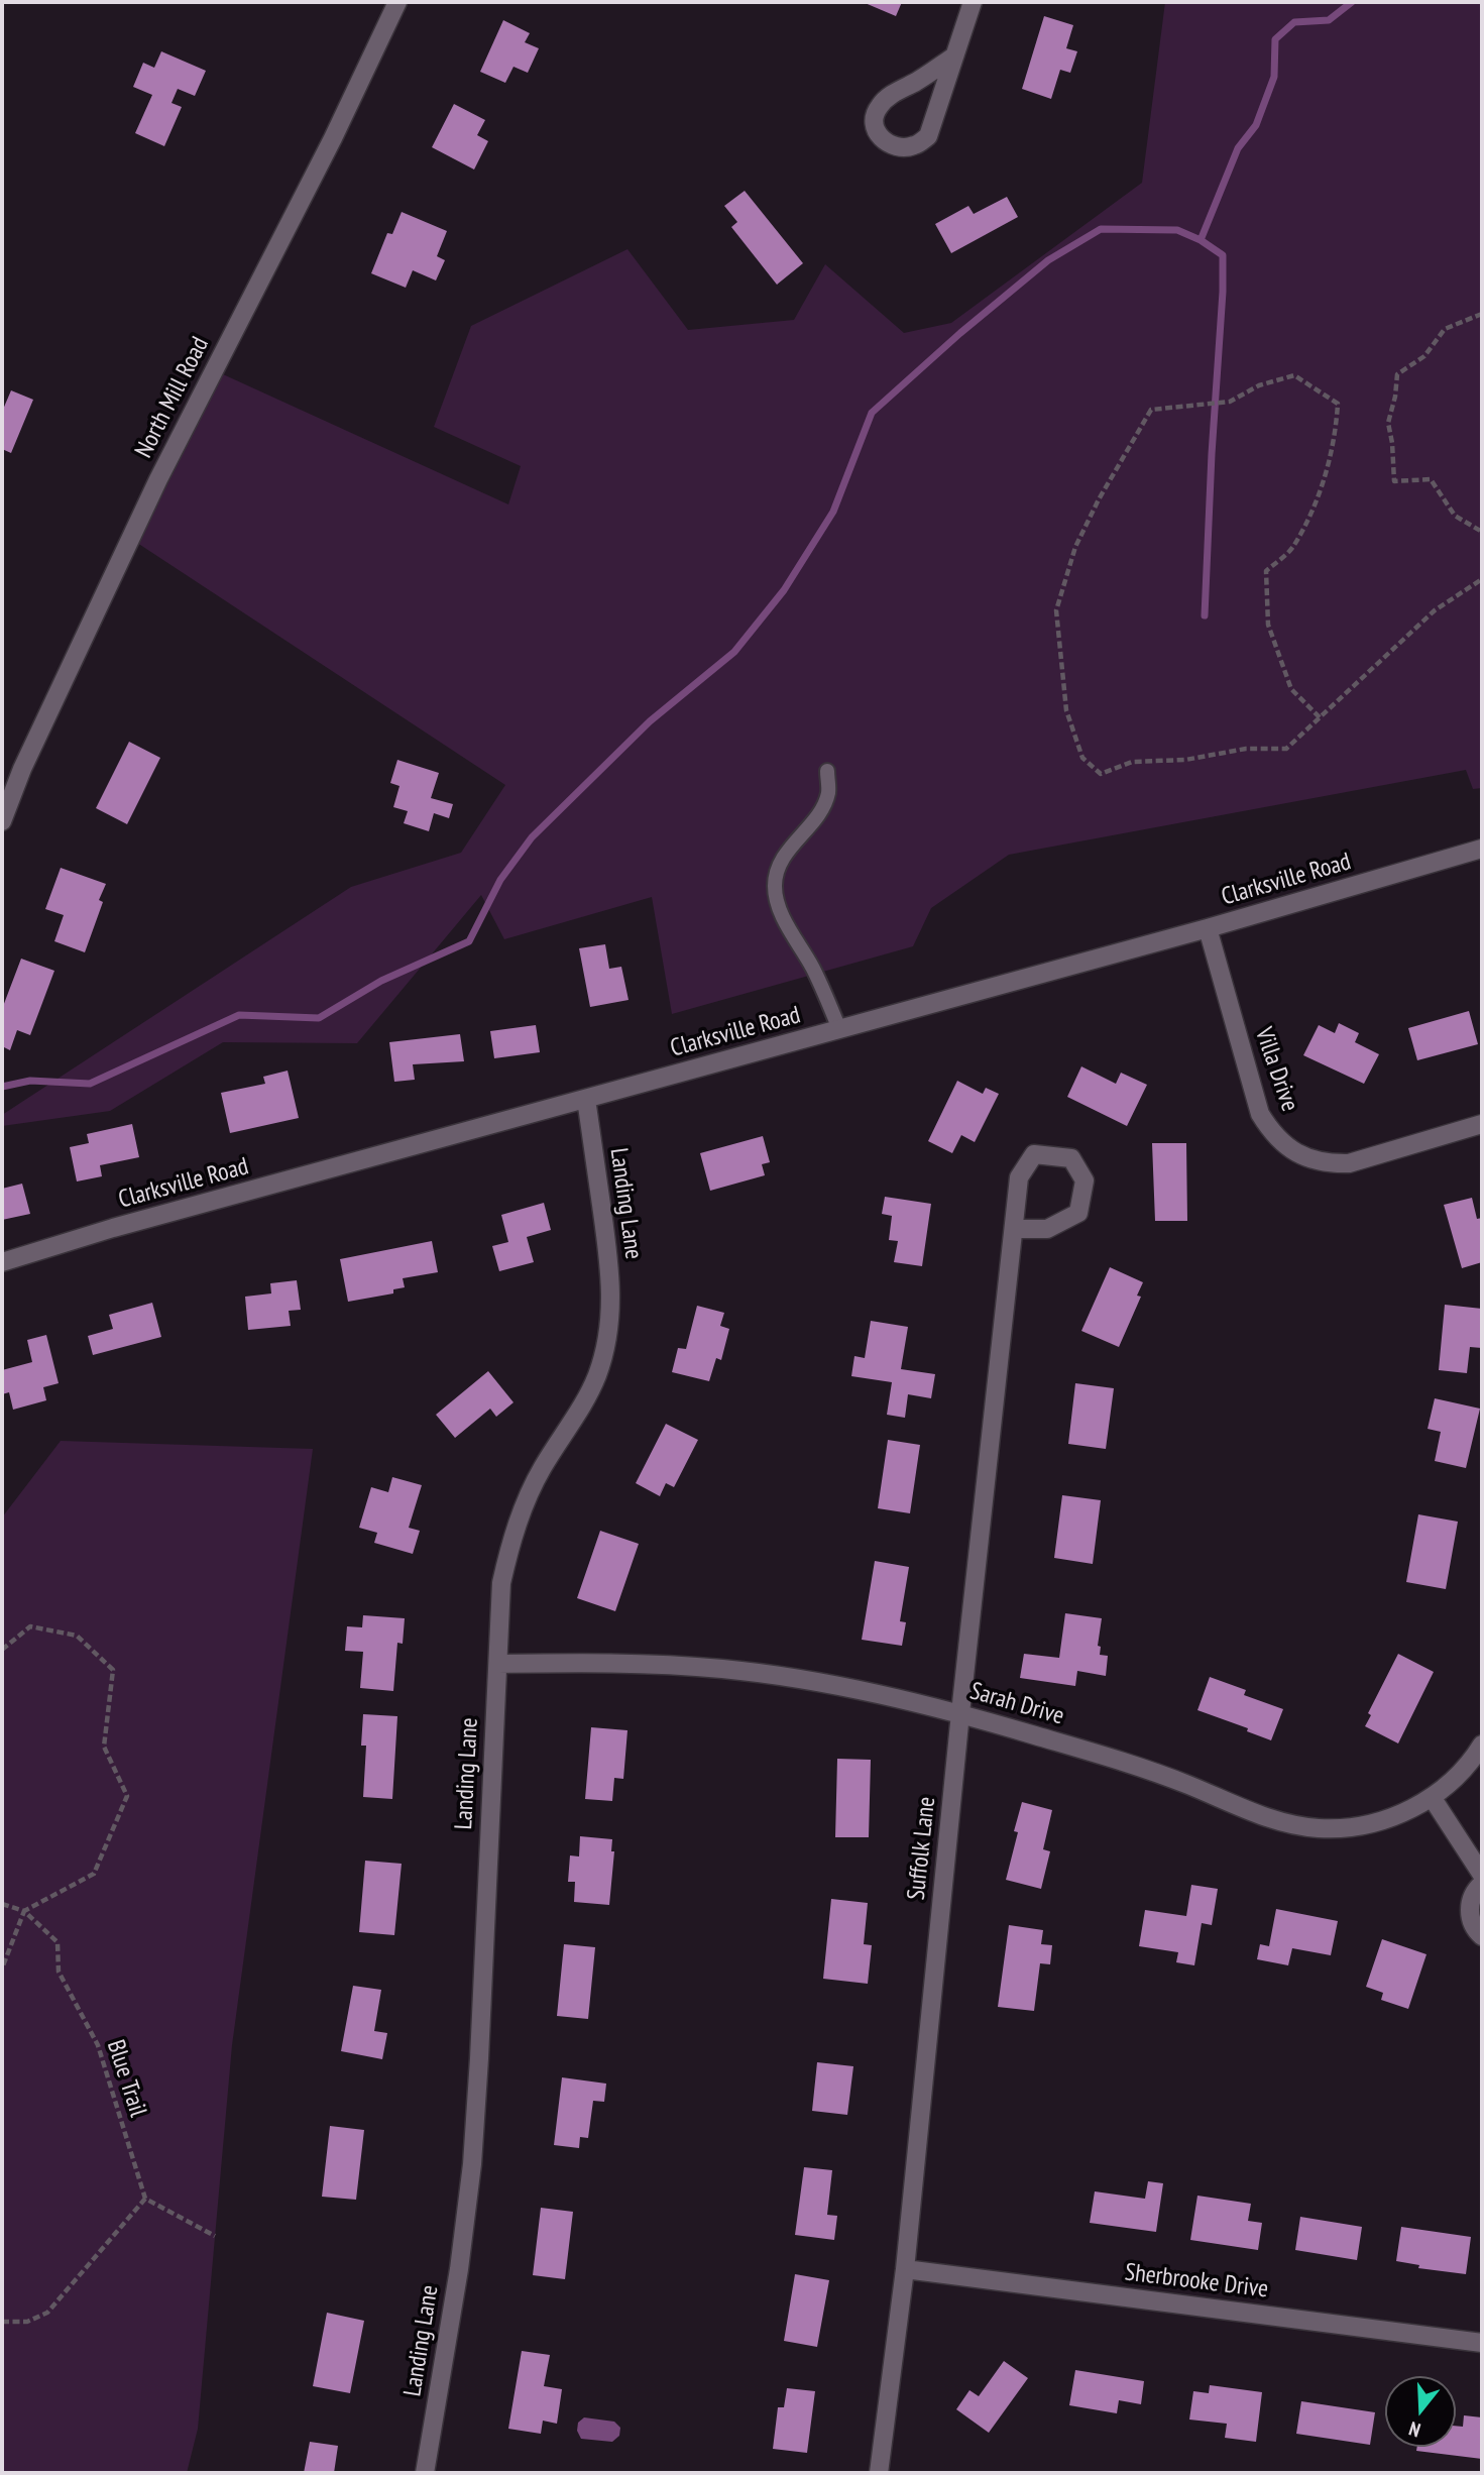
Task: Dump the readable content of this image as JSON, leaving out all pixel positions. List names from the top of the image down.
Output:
{
  "streets": {
    "street": [
      "North Mill Road",
      "Clarksville Road",
      "Villa Drive",
      "Landing Lane",
      "Sarah Drive",
      "Suffolk Lane",
      "Sherbrooke Drive"
    ],
    "path": ["Blue Trail"]
  },
  "crossings": [
    ["Clarksville Road", "Villa Drive"],
    ["Clarksville Road", "Landing Lane"],
    ["Landing Lane", "Sarah Drive"],
    ["Sarah Drive", "Suffolk Lane"],
    ["Suffolk Lane", "Sherbrooke Drive"]
  ],
  "north": "bottom"
}
